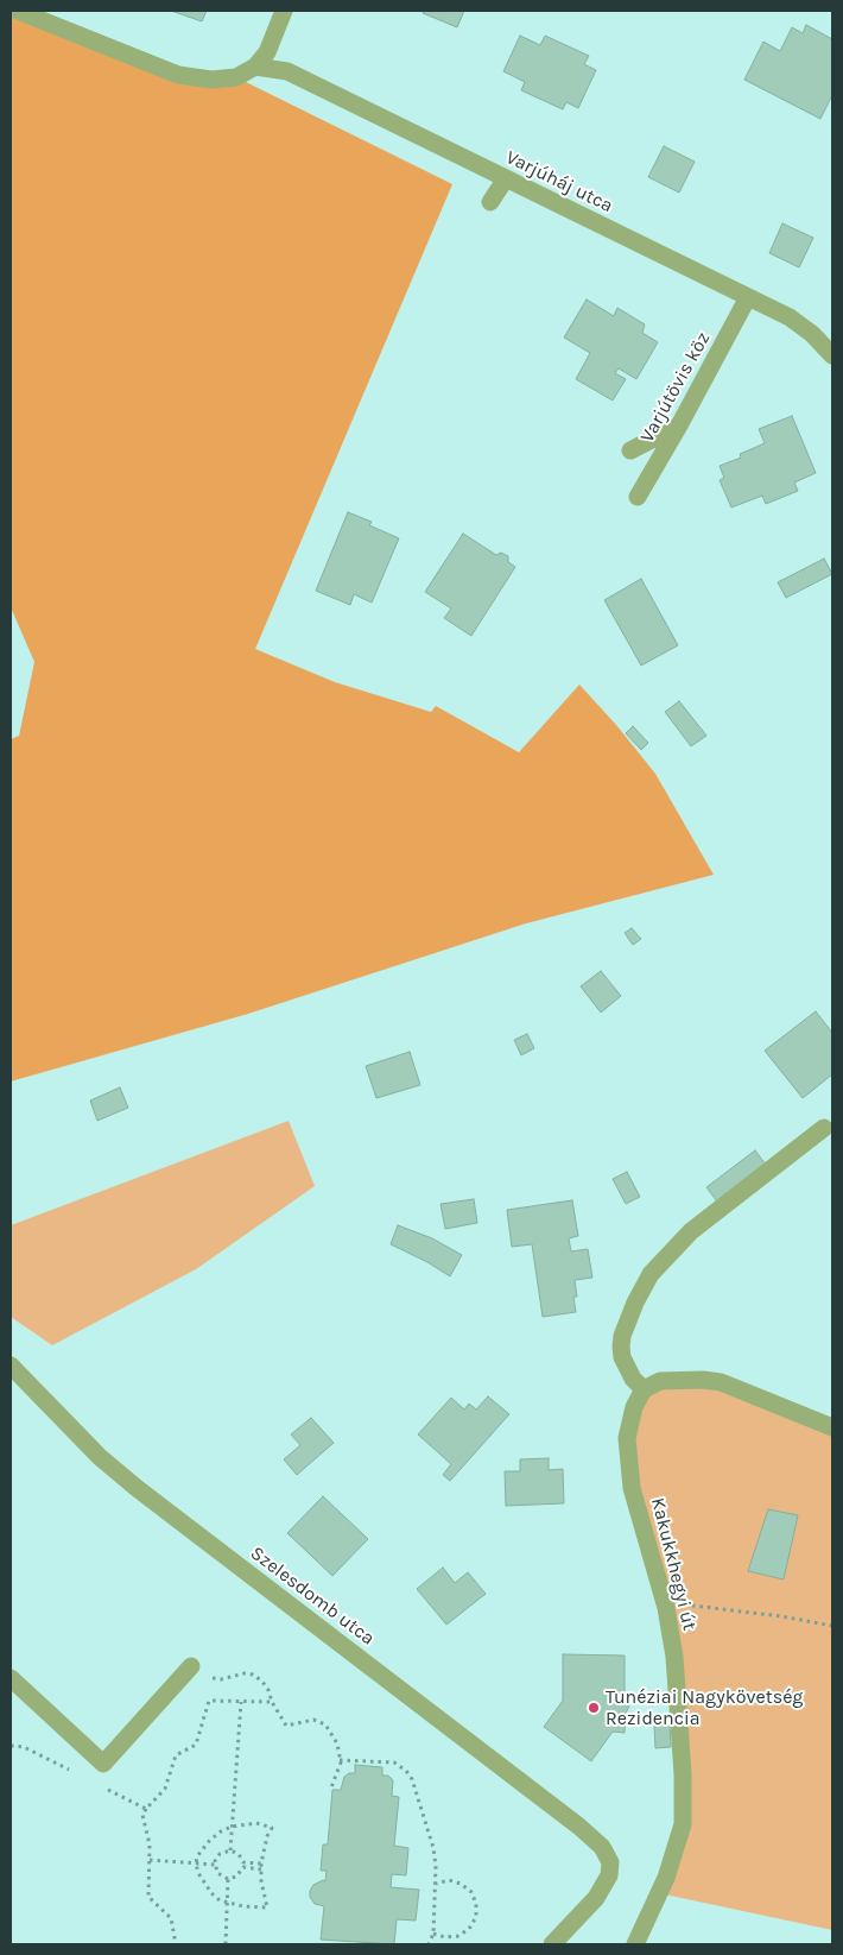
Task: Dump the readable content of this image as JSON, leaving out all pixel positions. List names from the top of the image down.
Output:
{
  "streets": {
    "street": [
      "Varjúháj utca",
      "Varjútövis köz",
      "Kakukkhegyi út",
      "Szelesdomb utca"
    ]
  },
  "crossings": [
    ["Varjúháj utca", "Varjútövis köz"]
  ],
  "places": ["Tunéziai Nagykövetség Rezidencia"]
}
